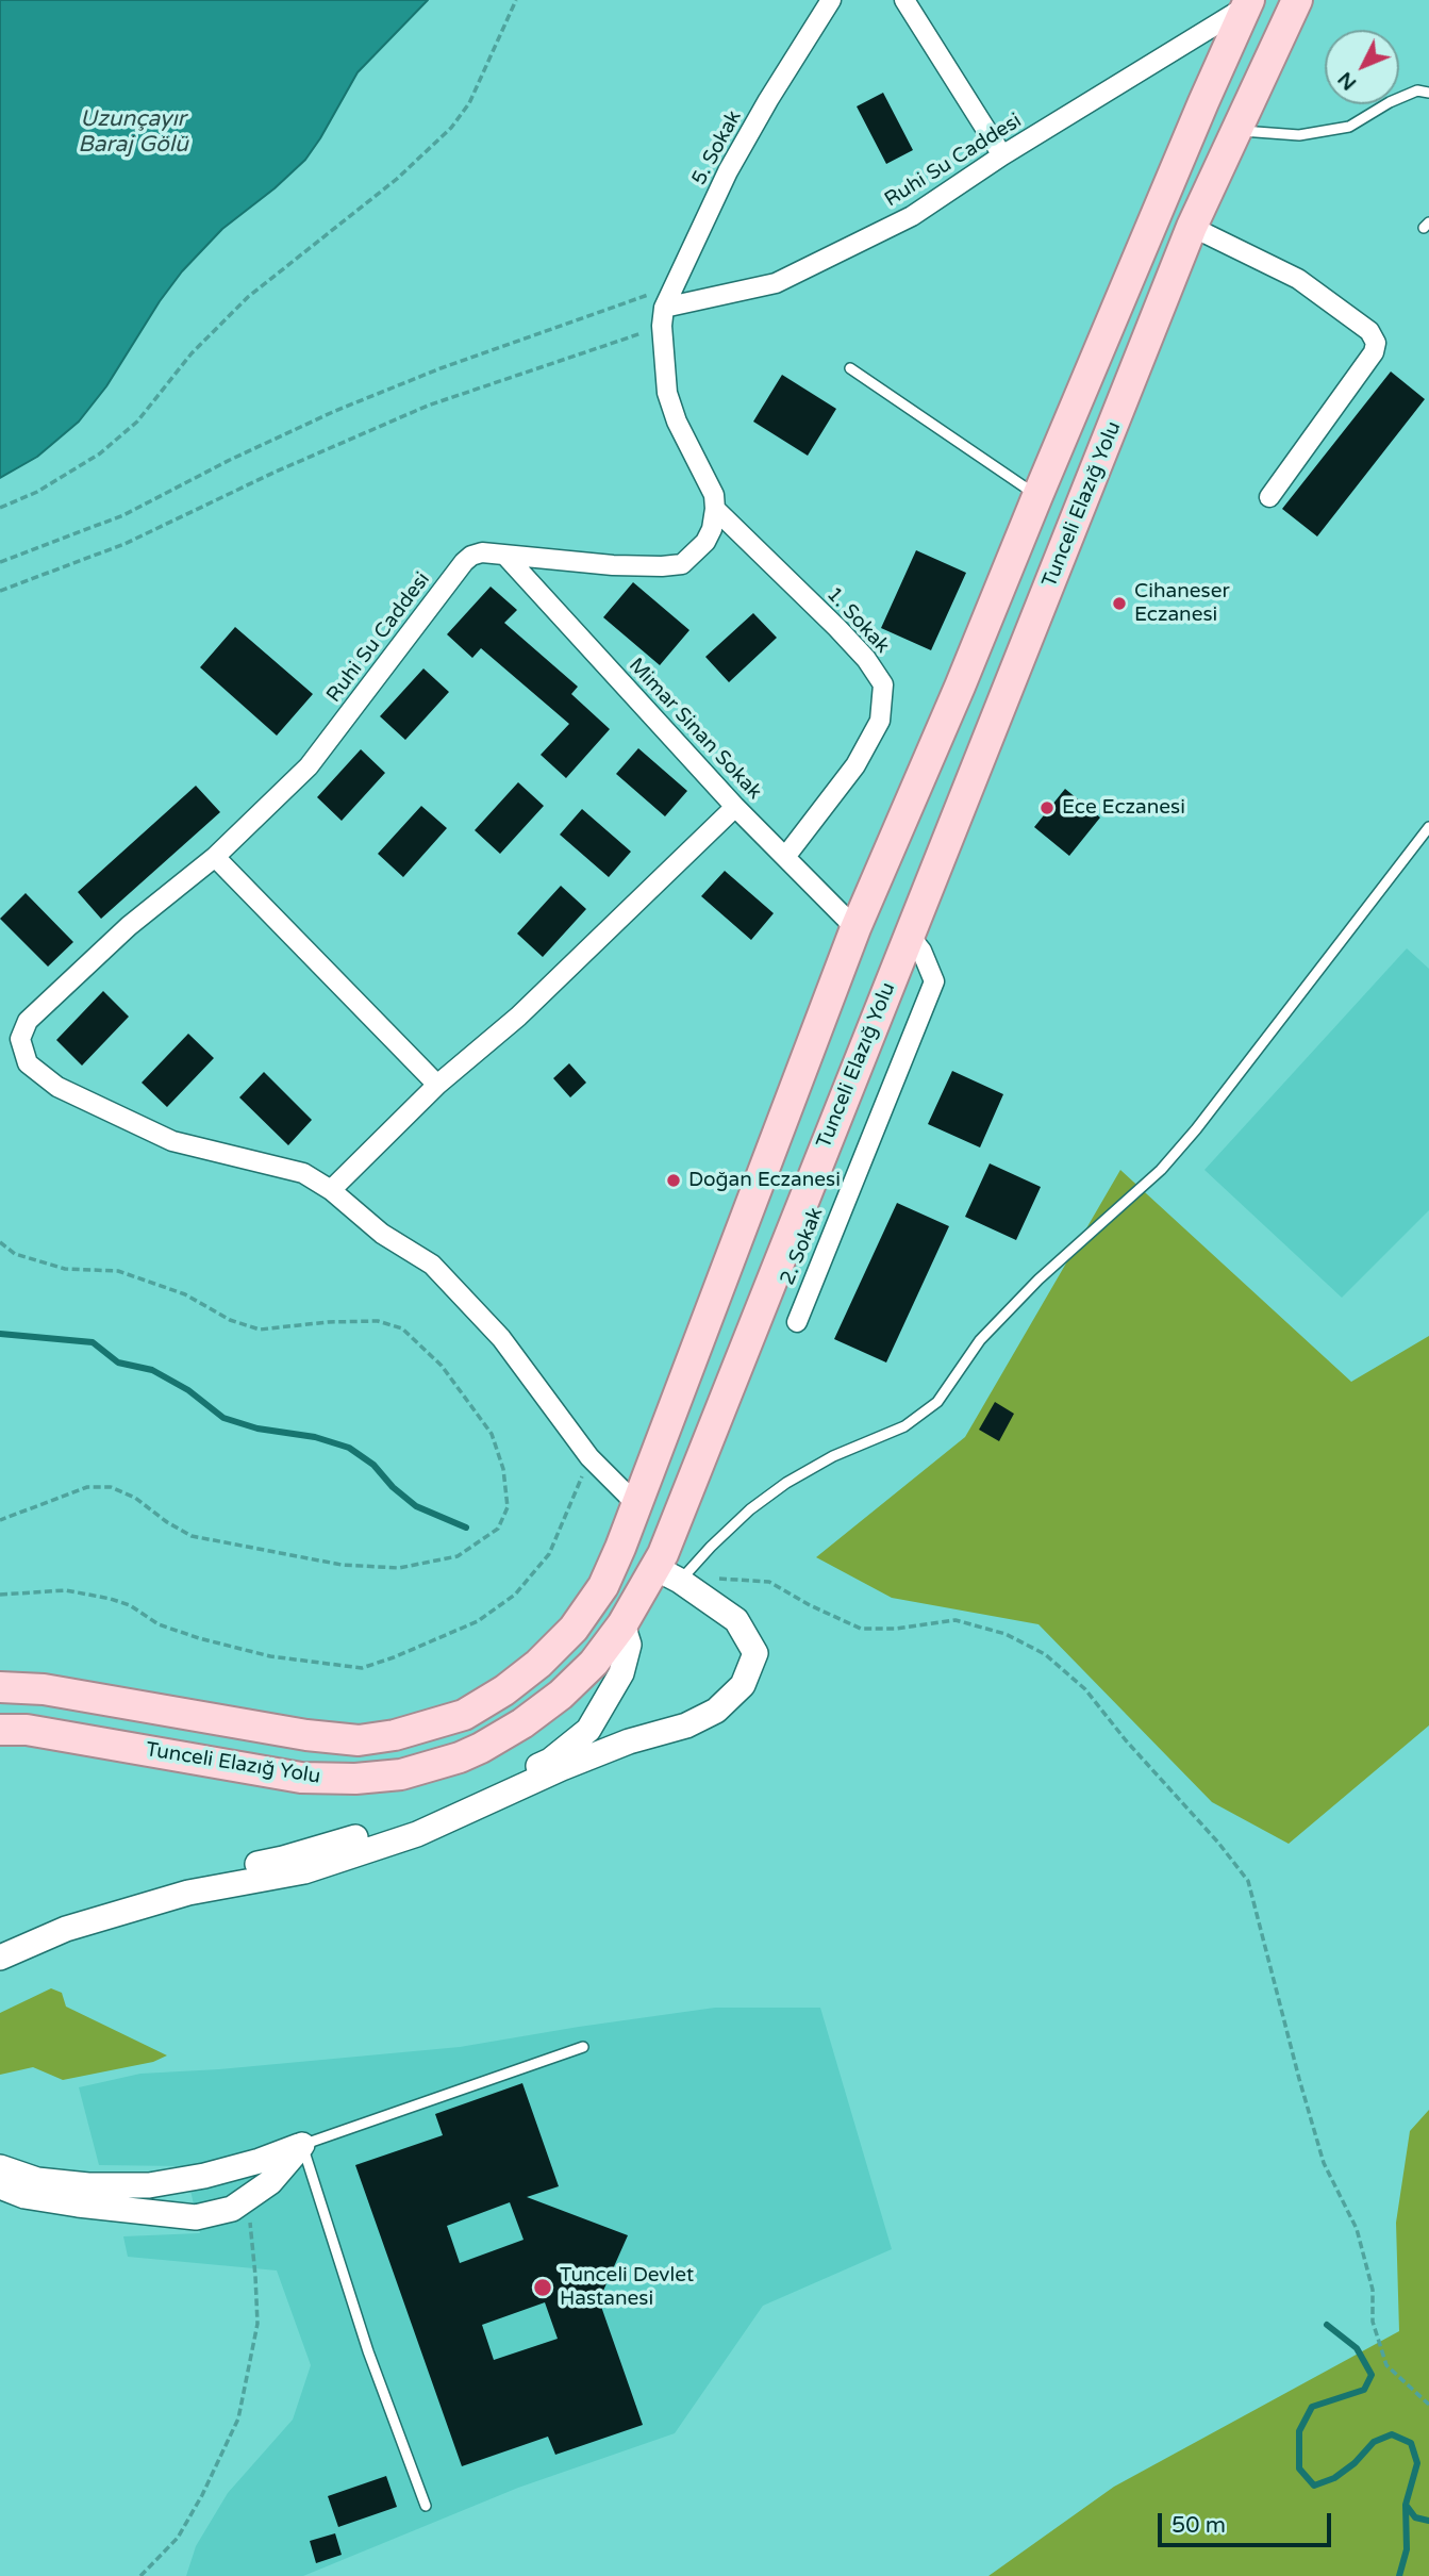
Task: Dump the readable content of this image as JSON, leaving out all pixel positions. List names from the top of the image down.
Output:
{
  "streets": {
    "main road": ["Tunceli Elazığ Yolu"],
    "street": [
      "5. Sokak",
      "Ruhi Su Caddesi",
      "1. Sokak",
      "Mimar Sinan Sokak",
      "2. Sokak"
    ]
  },
  "crossings": [
    ["5. Sokak", "Ruhi Su Caddesi"],
    ["Ruhi Su Caddesi", "Tunceli Elazığ Yolu"],
    ["Ruhi Su Caddesi", "1. Sokak"],
    ["Ruhi Su Caddesi", "Mimar Sinan Sokak"],
    ["Tunceli Elazığ Yolu", "Mimar Sinan Sokak"],
    ["Tunceli Elazığ Yolu", "2. Sokak"],
    ["1. Sokak", "Mimar Sinan Sokak"]
  ],
  "water": ["Uzunçayır Baraj Gölü"],
  "places": [
    "Cihaneser Eczanesi",
    "Ece Eczanesi",
    "Doğan Eczanesi",
    "Tunceli Devlet Hastanesi"
  ],
  "scale_bar": "50 m",
  "north": "bottom left"
}
